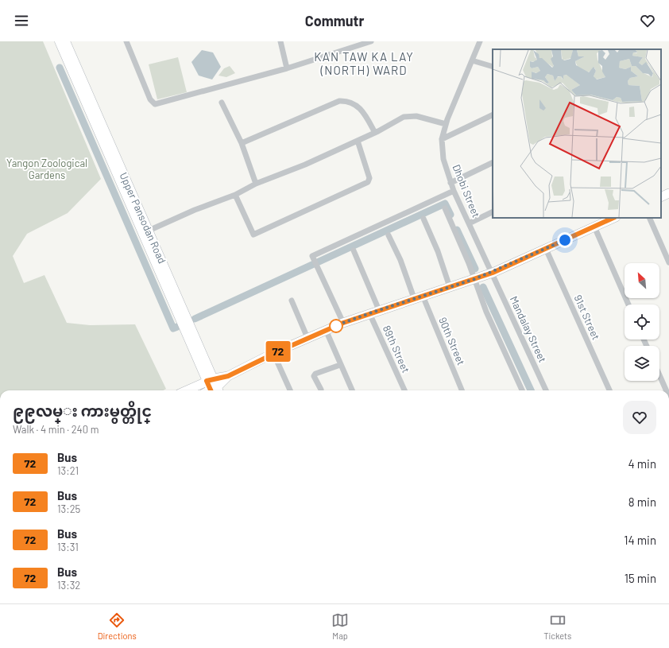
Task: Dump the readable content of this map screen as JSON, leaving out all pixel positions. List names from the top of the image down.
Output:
{
  "streets": {
    "main road": ["Upper Pansodan Road"],
    "street": [
      "Dhobi Street",
      "91st Street",
      "Mandalay Street",
      "90th Street",
      "89th Street"
    ]
  },
  "crossings": [
    ["Dhobi Street", "Mandalay Street"]
  ],
  "districts": ["KAN TAW KA LAY (NORTH) WARD"],
  "parks": ["Yangon Zoological Gardens"],
  "lines": ["bus line 72"],
  "north": "top left",
  "page": {
    "header": "Commutr",
    "on_map": "72",
    "heading": ["၉၉လမ္း ကားမွတ္တိုင္", "Walk · 4 min · 240 m"],
    "list": [
      {
        "mark": "72",
        "name": "Bus",
        "note": "13:21",
        "value": "4 min"
      },
      {
        "mark": "72",
        "name": "Bus",
        "note": "13:25",
        "value": "8 min"
      },
      {
        "mark": "72",
        "name": "Bus",
        "note": "13:31",
        "value": "14 min"
      },
      {
        "mark": "72",
        "name": "Bus",
        "note": "13:32",
        "value": "15 min"
      }
    ],
    "tabs": ["Directions", "Map", "Tickets"]
  }
}
